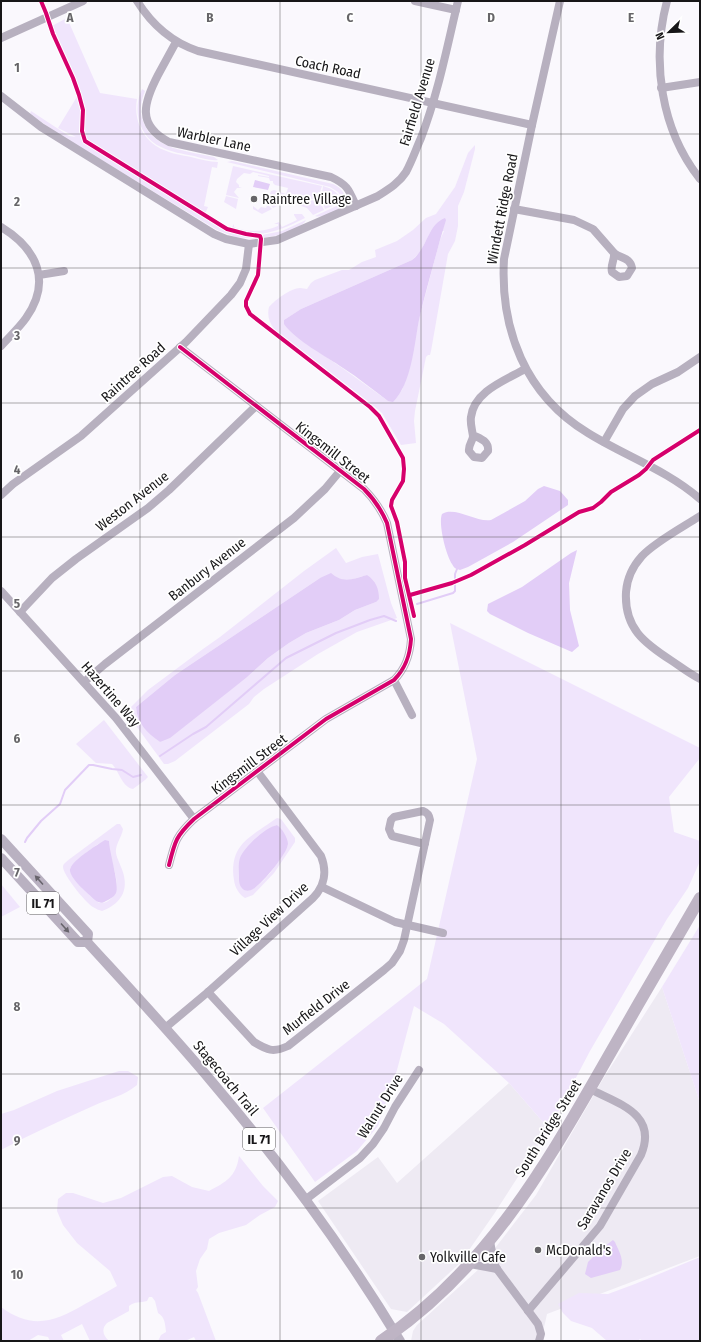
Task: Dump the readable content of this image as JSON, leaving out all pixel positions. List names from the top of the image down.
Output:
{
  "streets": {
    "highway": ["South Bridge Street"],
    "main road": ["IL 71", "Stagecoach Trail"],
    "street": [
      "Coach Road",
      "Fairfield Avenue",
      "Warbler Lane",
      "Windett Ridge Road",
      "Raintree Road",
      "Kingsmill Street",
      "Weston Avenue",
      "Banbury Avenue",
      "Hazertine Way",
      "Village View Drive",
      "Murfield Drive",
      "Walnut Drive",
      "Saravanos Drive"
    ]
  },
  "crossings": [
    ["Coach Road", "Fairfield Avenue"],
    ["Coach Road", "Warbler Lane"],
    ["Coach Road", "Windett Ridge Road"],
    ["Fairfield Avenue", "Warbler Lane"],
    ["Fairfield Avenue", "Raintree Road"],
    ["Raintree Road", "Kingsmill Street"],
    ["Kingsmill Street", "Weston Avenue"],
    ["Kingsmill Street", "Banbury Avenue"],
    ["Kingsmill Street", "Hazertine Way"],
    ["Kingsmill Street", "Village View Drive"],
    ["Weston Avenue", "Hazertine Way"],
    ["Banbury Avenue", "Hazertine Way"],
    ["Village View Drive", "Murfield Drive"],
    ["Village View Drive", "Stagecoach Trail"],
    ["Stagecoach Trail", "Walnut Drive"],
    ["Stagecoach Trail", "South Bridge Street"],
    ["South Bridge Street", "Saravanos Drive"]
  ],
  "places": ["Raintree Village", "McDonald's", "Yolkville Cafe"],
  "north": "bottom left",
  "grid": {
    "columns": [
      "A",
      "B",
      "C",
      "D",
      "E"
    ],
    "rows": [
      "1",
      "2",
      "3",
      "4",
      "5",
      "6",
      "7",
      "8",
      "9",
      "10"
    ]
  }
}
